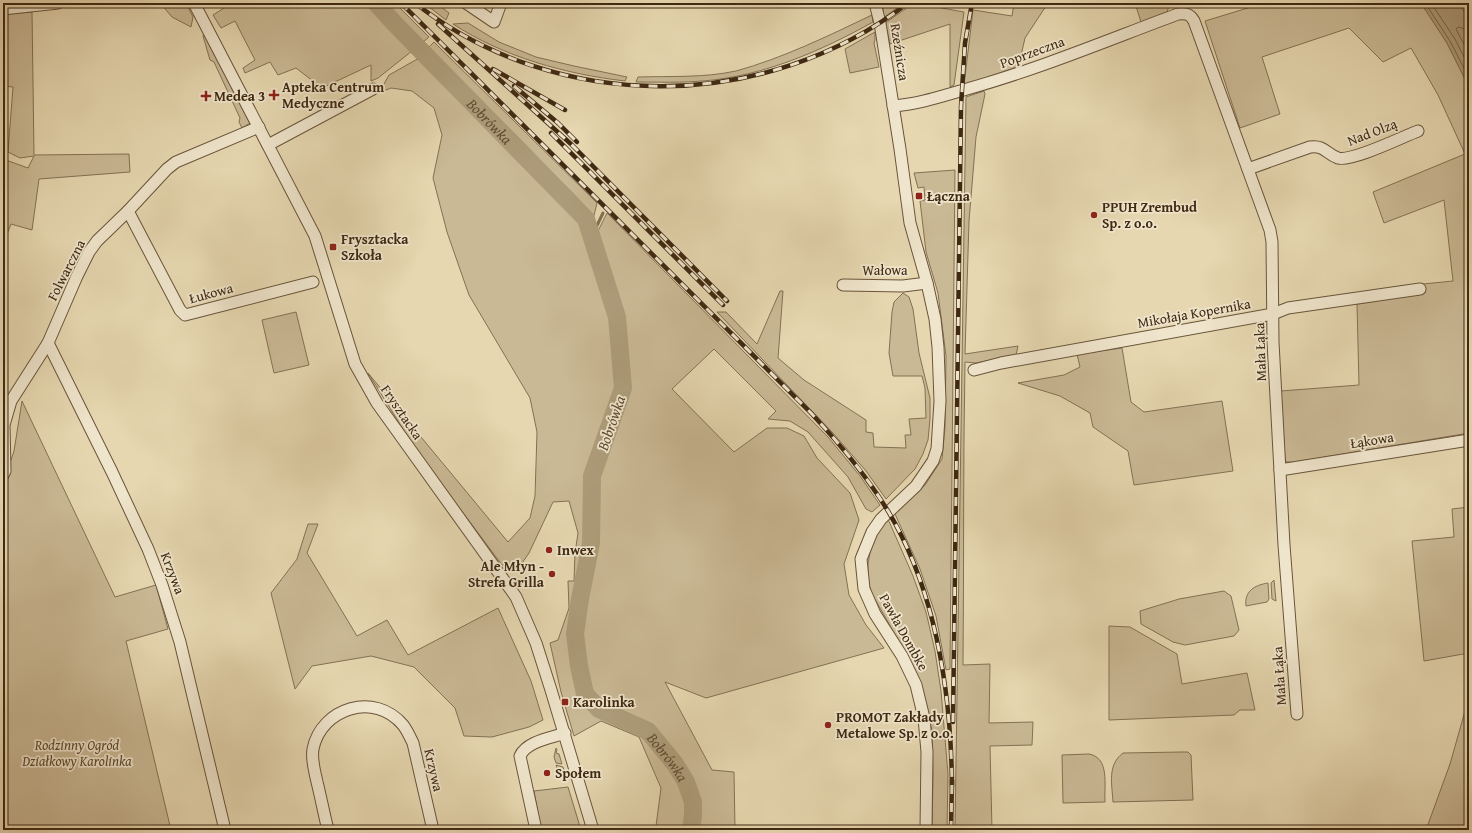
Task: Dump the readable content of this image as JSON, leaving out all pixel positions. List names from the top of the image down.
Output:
{
  "streets": {
    "street": [
      "Rzeźnicza",
      "Poprzeczna",
      "Nad Olzą",
      "Folwarczna",
      "Wałowa",
      "Łukowa",
      "Mikołaja Kopernika",
      "Mała Łąka",
      "Frysztacka",
      "Łąkowa",
      "Krzywa",
      "Pawła Dombke"
    ]
  },
  "crossings": [
    ["Rzeźnicza", "Poprzeczna"],
    ["Poprzeczna", "Mała Łąka"],
    ["Nad Olzą", "Mała Łąka"],
    ["Folwarczna", "Łukowa"],
    ["Folwarczna", "Frysztacka"],
    ["Folwarczna", "Krzywa"],
    ["Wałowa", "Pawła Dombke"],
    ["Mikołaja Kopernika", "Mała Łąka"],
    ["Mała Łąka", "Łąkowa"]
  ],
  "water": ["Bobrówka"],
  "parks": ["Rodzinny Ogród Działkowy Karolinka"],
  "places": {
    "health": ["Apteka Centrum Medyczne", "Medea 3"],
    "transit": ["Łączna", "Frysztacka Szkoła", "Karolinka"],
    "other": [
      "PPUH Zrembud Sp. z o.o.",
      "Inwex",
      "Ale Młyn - Strefa Grilla",
      "PROMOT Zakłady Metalowe Sp. z o.o.",
      "Społem"
    ]
  }
}
